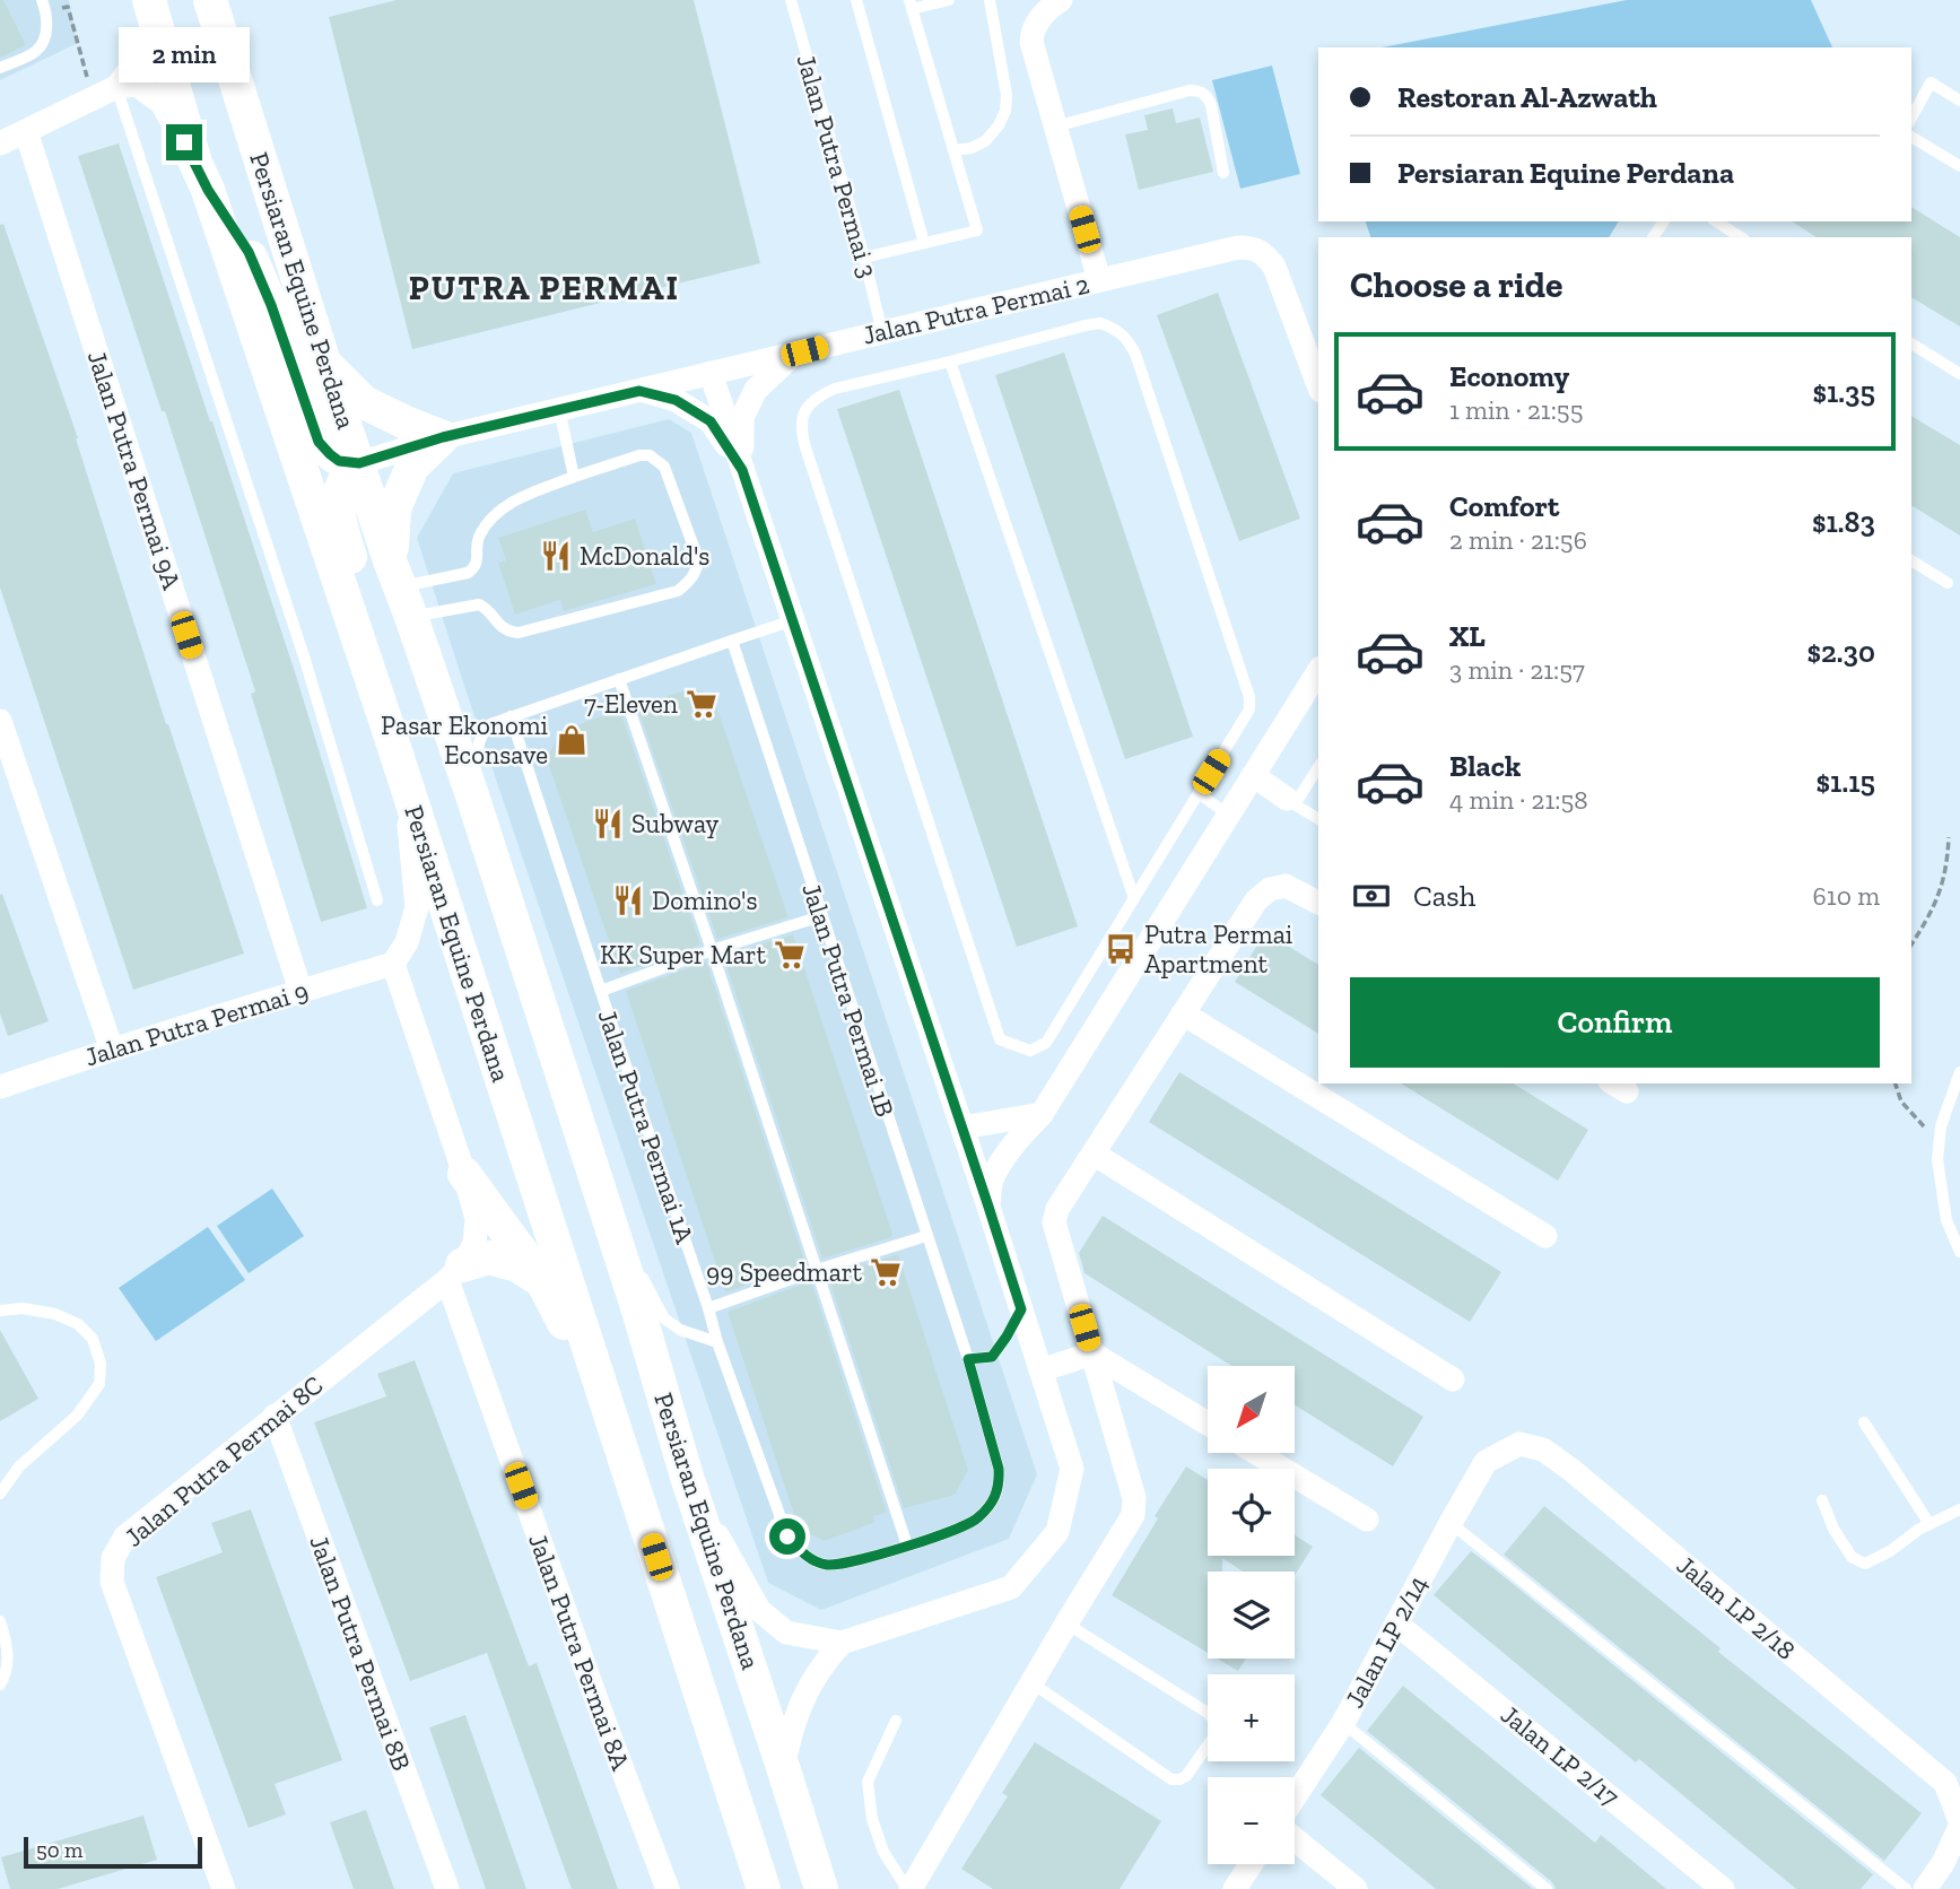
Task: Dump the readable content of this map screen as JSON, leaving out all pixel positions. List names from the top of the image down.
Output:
{
  "streets": {
    "street": [
      "Persiaran Equine Perdana",
      "Jalan Putra Permai 2",
      "Jalan Putra Permai 9A",
      "Jalan Putra Permai 9",
      "Jalan Putra Permai 8C",
      "Jalan LP 2/18",
      "Jalan LP 2/14",
      "Jalan Putra Permai 8A",
      "Jalan Putra Permai 8B",
      "Jalan LP 2/17"
    ],
    "lane": ["Jalan Putra Permai 3", "Jalan Putra Permai 1B", "Jalan Putra Permai 1A"]
  },
  "crossings": [
    ["Jalan Putra Permai 3", "Jalan Putra Permai 2"],
    ["Persiaran Equine Perdana", "Jalan Putra Permai 2"],
    ["Jalan Putra Permai 9A", "Jalan Putra Permai 9"],
    ["Jalan Putra Permai 1B", "Jalan Putra Permai 1A"],
    ["Jalan Putra Permai 8C", "Jalan Putra Permai 8A"],
    ["Jalan Putra Permai 8C", "Jalan Putra Permai 8B"],
    ["Jalan LP 2/18", "Jalan LP 2/14"],
    ["Jalan LP 2/14", "Jalan LP 2/17"]
  ],
  "districts": ["PUTRA PERMAI"],
  "places": {
    "restaurant": ["McDonald's", "Subway", "Domino's"],
    "supermarket": ["7-Eleven", "KK Super Mart", "99 Speedmart"],
    "shop": ["Pasar Ekonomi Econsave"],
    "bus stop": ["Putra Permai Apartment"]
  },
  "scale_bar": "50 m",
  "north": "bottom left",
  "page": {
    "bubble": "2 min",
    "banner": ["Restoran Al-Azwath", "Persiaran Equine Perdana"],
    "heading": "Choose a ride",
    "list": [
      {
        "name": "Economy",
        "note": "1 min · 21:55",
        "value": "$1.35"
      },
      {
        "name": "Comfort",
        "note": "2 min · 21:56",
        "value": "$1.83"
      },
      {
        "name": "XL",
        "note": "3 min · 21:57",
        "value": "$2.30"
      },
      {
        "name": "Black",
        "note": "4 min · 21:58",
        "value": "$1.15"
      }
    ],
    "pay": ["Cash", "610 m"],
    "buttons": "Confirm",
    "map_buttons": ["+", "−"],
    "scale": "50 m"
  }
}
